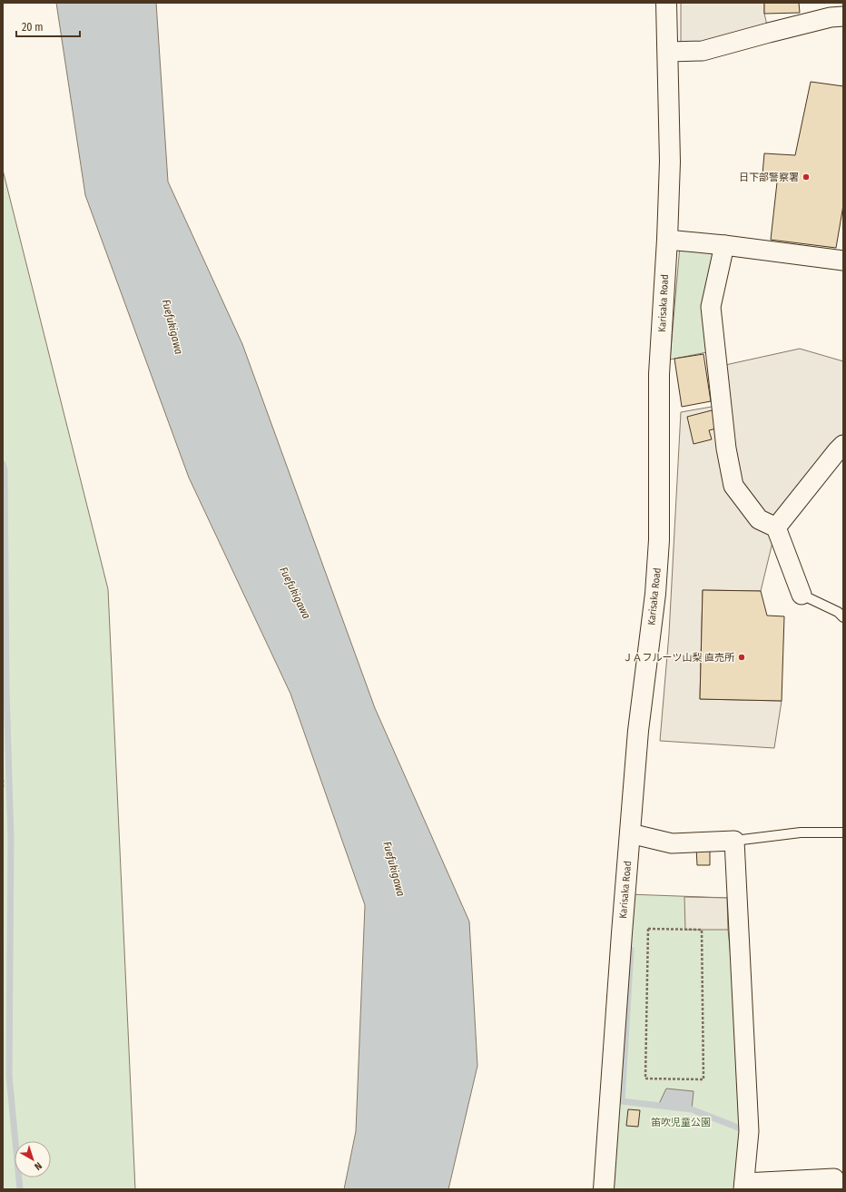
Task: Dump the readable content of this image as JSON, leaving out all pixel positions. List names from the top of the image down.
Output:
{
  "streets": {
    "highway": ["Karisaka Road"]
  },
  "water": ["Fuefukigawa"],
  "parks": ["笛吹児童公園"],
  "places": ["日下部警察署", "ＪＡフルーツ山梨 直売所"],
  "scale_bar": "20 m",
  "north": "bottom right"
}
